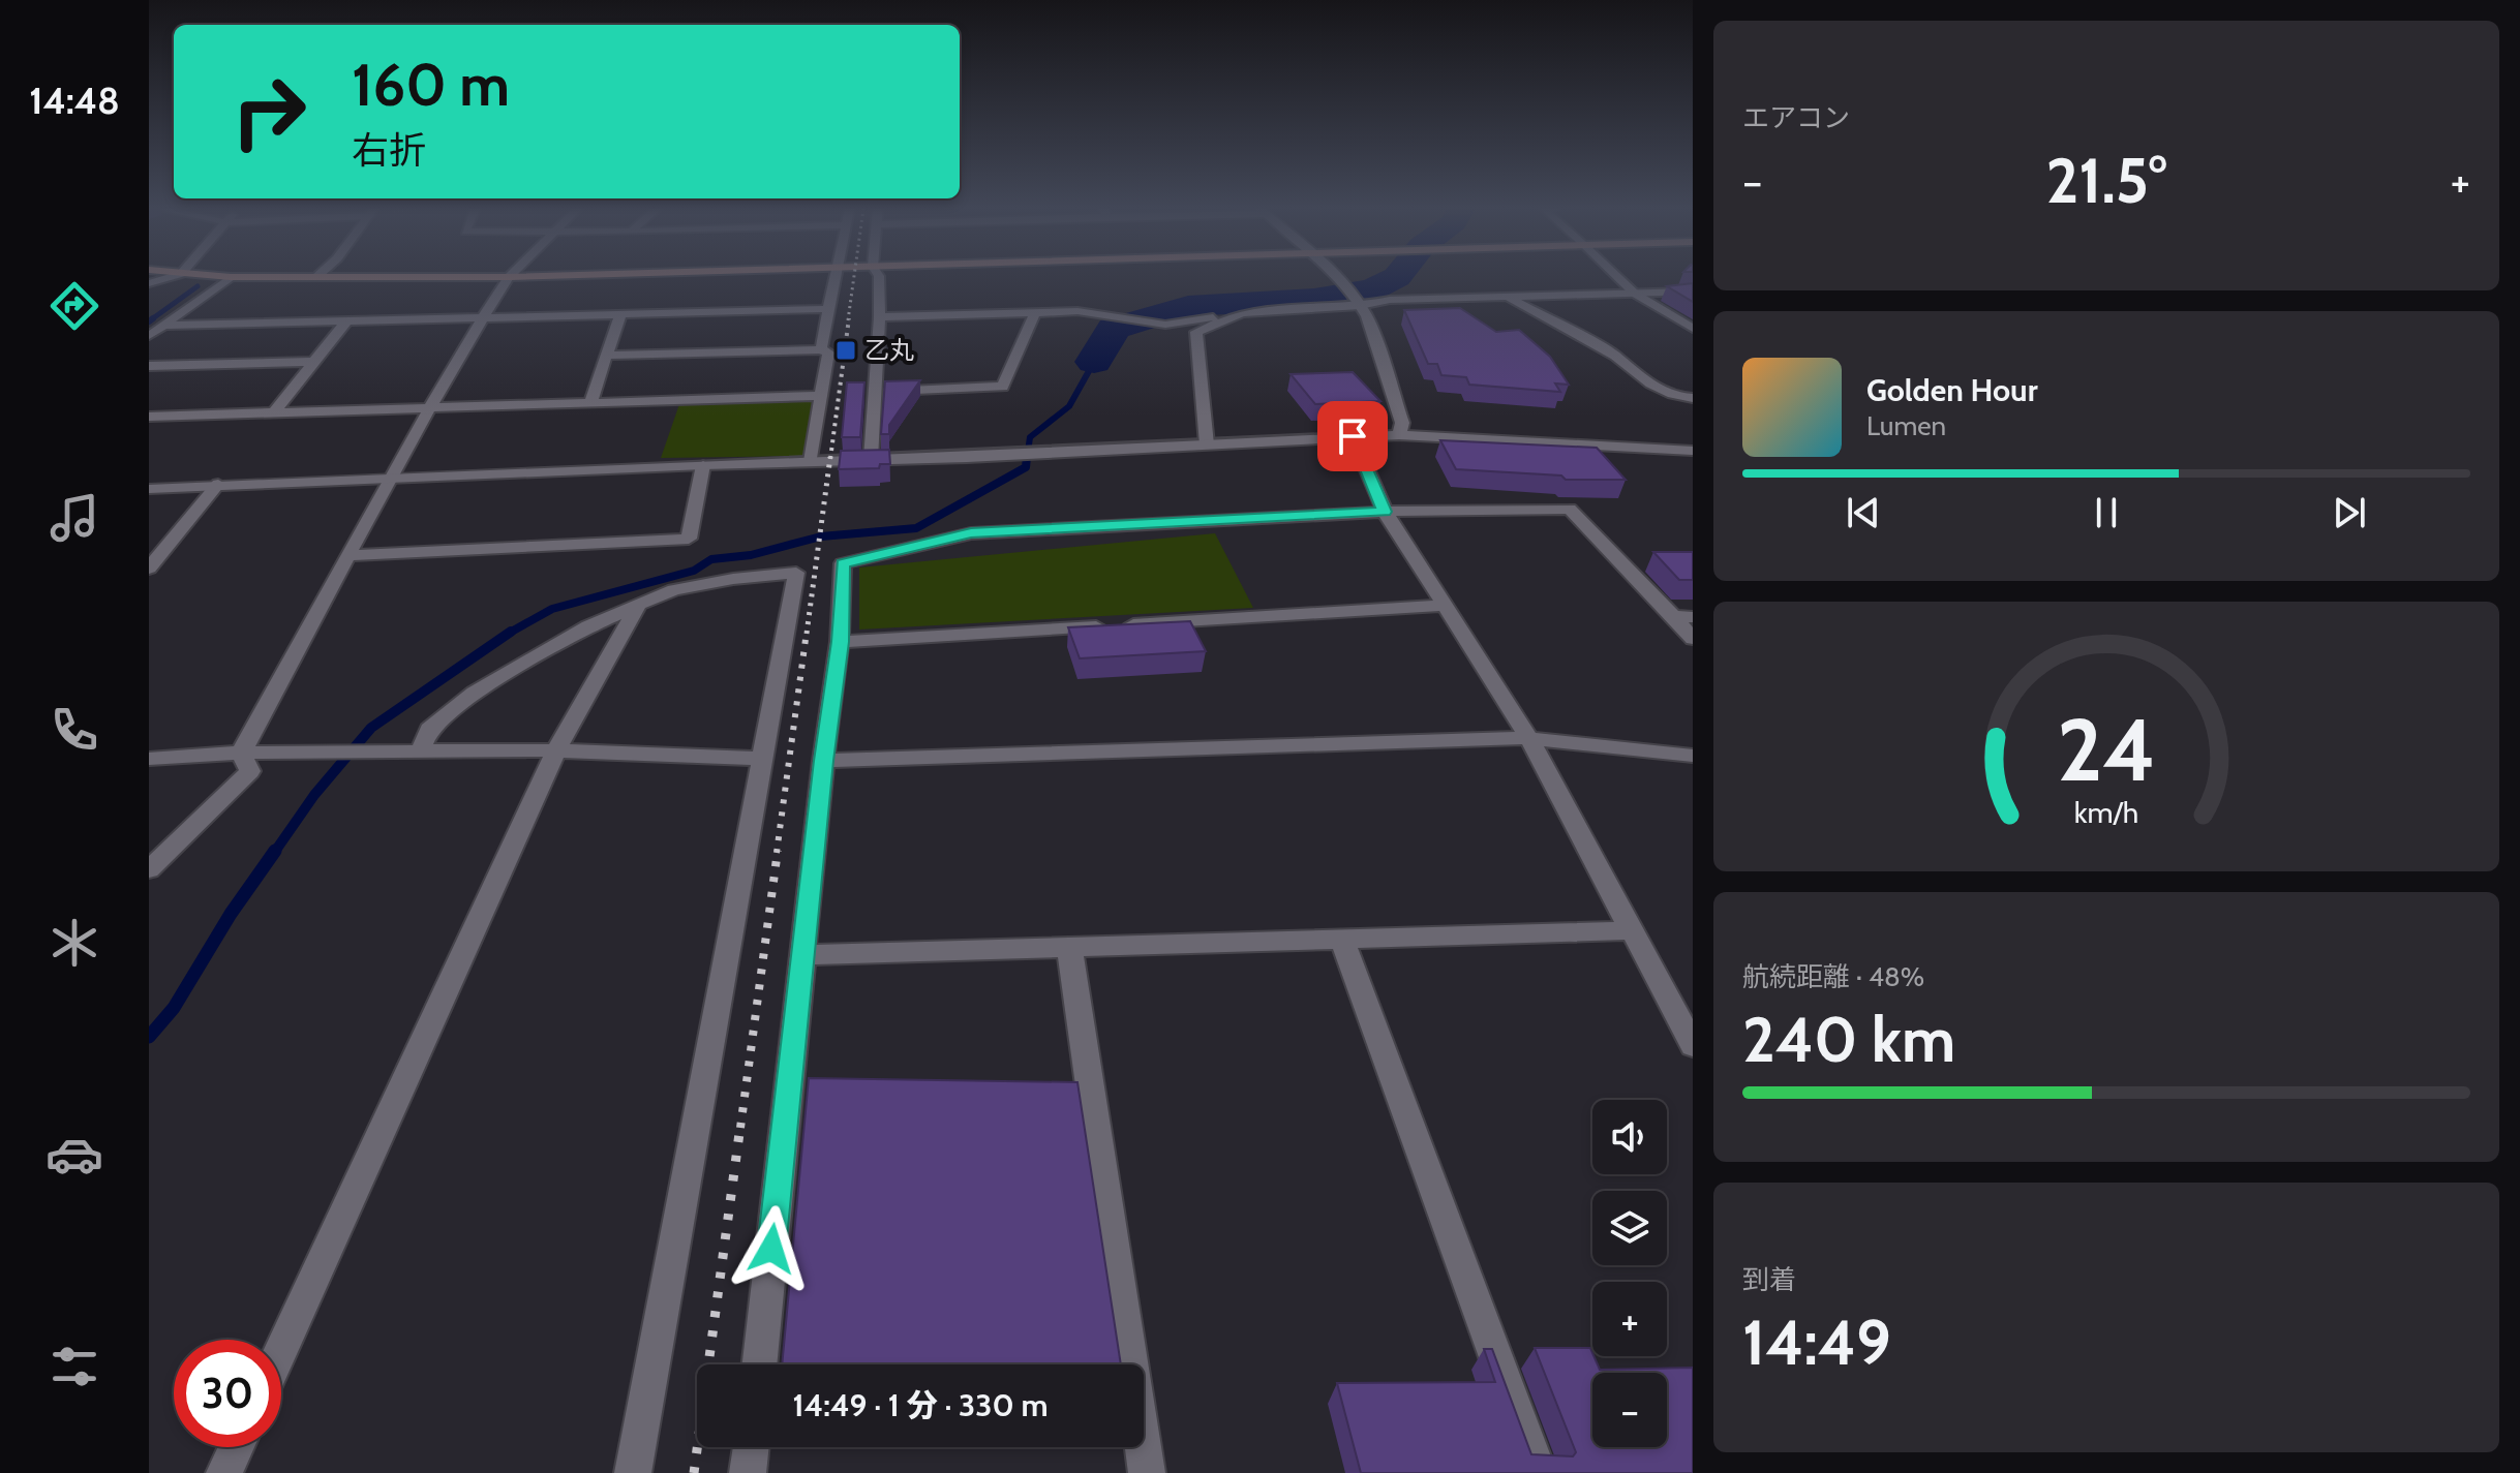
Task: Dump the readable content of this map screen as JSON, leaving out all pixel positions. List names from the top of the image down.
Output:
{
  "places": {
    "transit": ["乙丸"]
  },
  "page": {
    "tabs": "14:48",
    "tile": [
      "エアコン",
      ["航続距離 · 48%", "240 km"],
      ["到着", "14:49"]
    ],
    "turn": ["160 m", "右折"],
    "heat": ["−", "21.5°", "+"],
    "song": ["Golden Hour", "Lumen"],
    "map_buttons": ["+", "−"],
    "limit": "30",
    "trip": "14:49 · 1 分 · 330 m",
    "gauge": ["24", "km/h"]
  }
}
